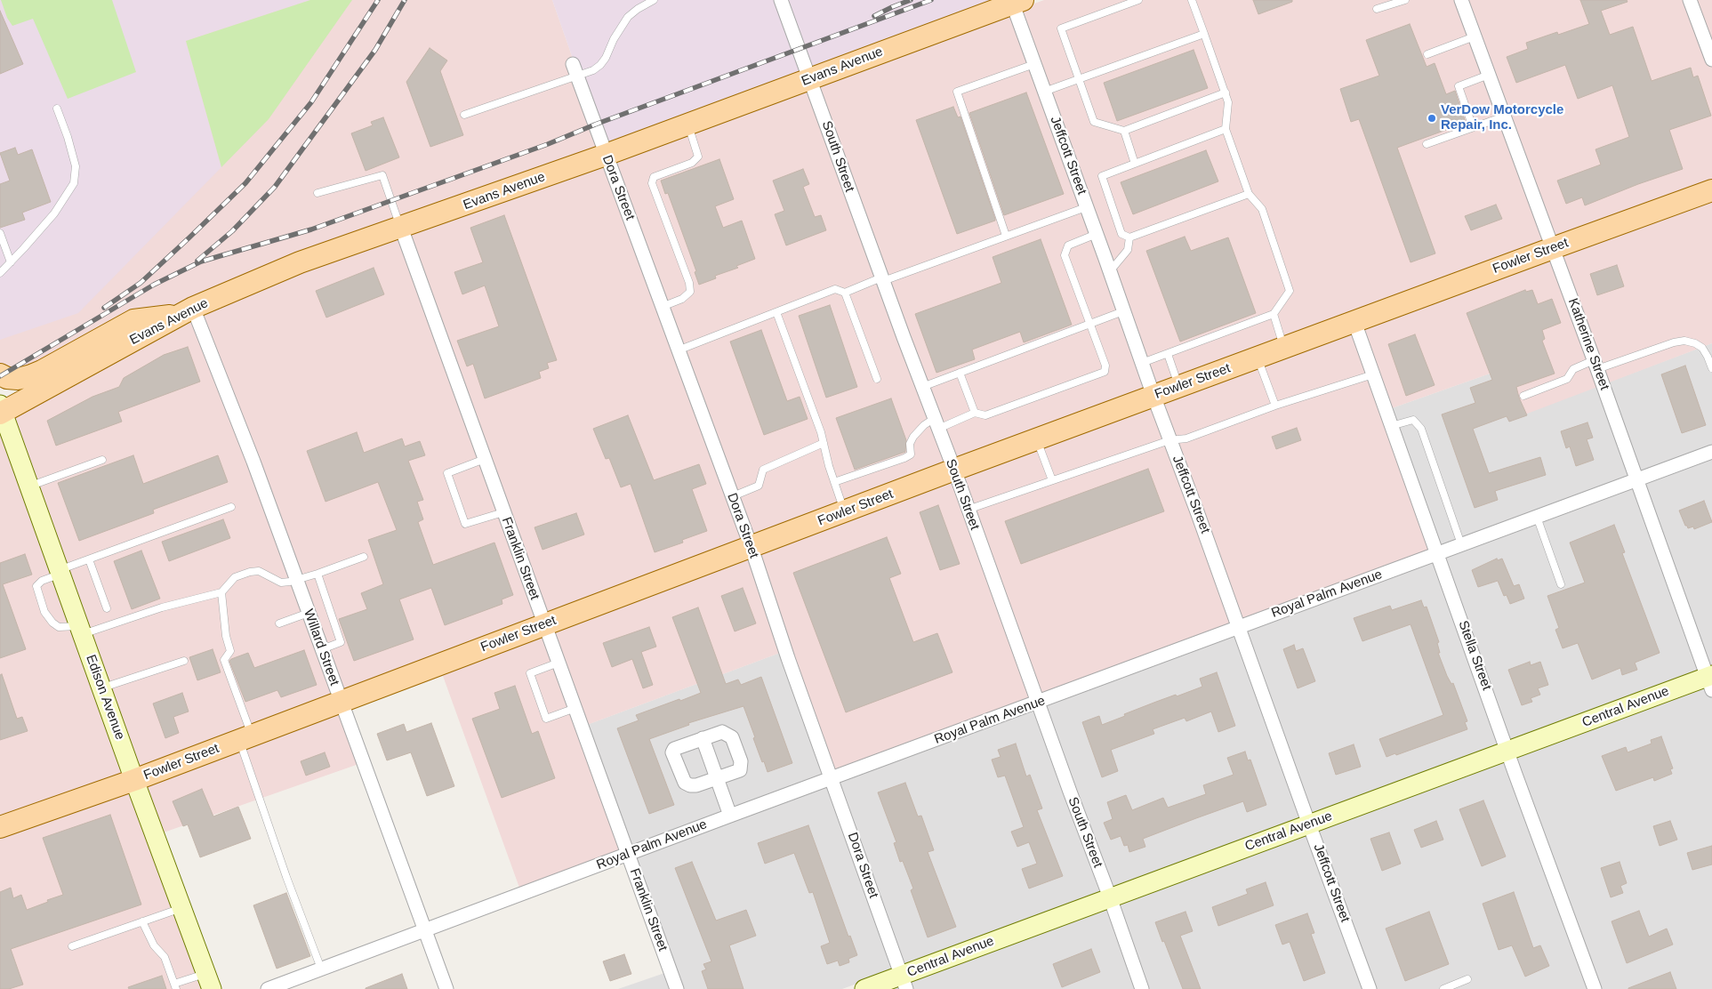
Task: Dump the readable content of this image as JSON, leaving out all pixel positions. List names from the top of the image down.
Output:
{
  "streets": {
    "main road": ["Evans Avenue", "Fowler Street"],
    "street": [
      "Jeffcott Street",
      "South Street",
      "Dora Street",
      "Katherine Street",
      "Franklin Street",
      "Royal Palm Avenue",
      "Willard Street",
      "Stella Street",
      "Edison Avenue",
      "Central Avenue"
    ]
  },
  "crossings": [
    ["Evans Avenue", "Jeffcott Street"],
    ["Evans Avenue", "South Street"],
    ["Evans Avenue", "Dora Street"],
    ["Evans Avenue", "Franklin Street"],
    ["Evans Avenue", "Willard Street"],
    ["Evans Avenue", "Edison Avenue"],
    ["Jeffcott Street", "Fowler Street"],
    ["Jeffcott Street", "Royal Palm Avenue"],
    ["Jeffcott Street", "Central Avenue"],
    ["South Street", "Fowler Street"],
    ["South Street", "Royal Palm Avenue"],
    ["South Street", "Central Avenue"],
    ["Dora Street", "Fowler Street"],
    ["Dora Street", "Royal Palm Avenue"],
    ["Dora Street", "Central Avenue"],
    ["Fowler Street", "Katherine Street"],
    ["Fowler Street", "Franklin Street"],
    ["Fowler Street", "Willard Street"],
    ["Fowler Street", "Stella Street"],
    ["Fowler Street", "Edison Avenue"],
    ["Katherine Street", "Royal Palm Avenue"],
    ["Katherine Street", "Central Avenue"],
    ["Franklin Street", "Royal Palm Avenue"],
    ["Royal Palm Avenue", "Willard Street"],
    ["Royal Palm Avenue", "Stella Street"],
    ["Stella Street", "Central Avenue"]
  ],
  "places": ["VerDow Motorcycle Repair, Inc."]
}
